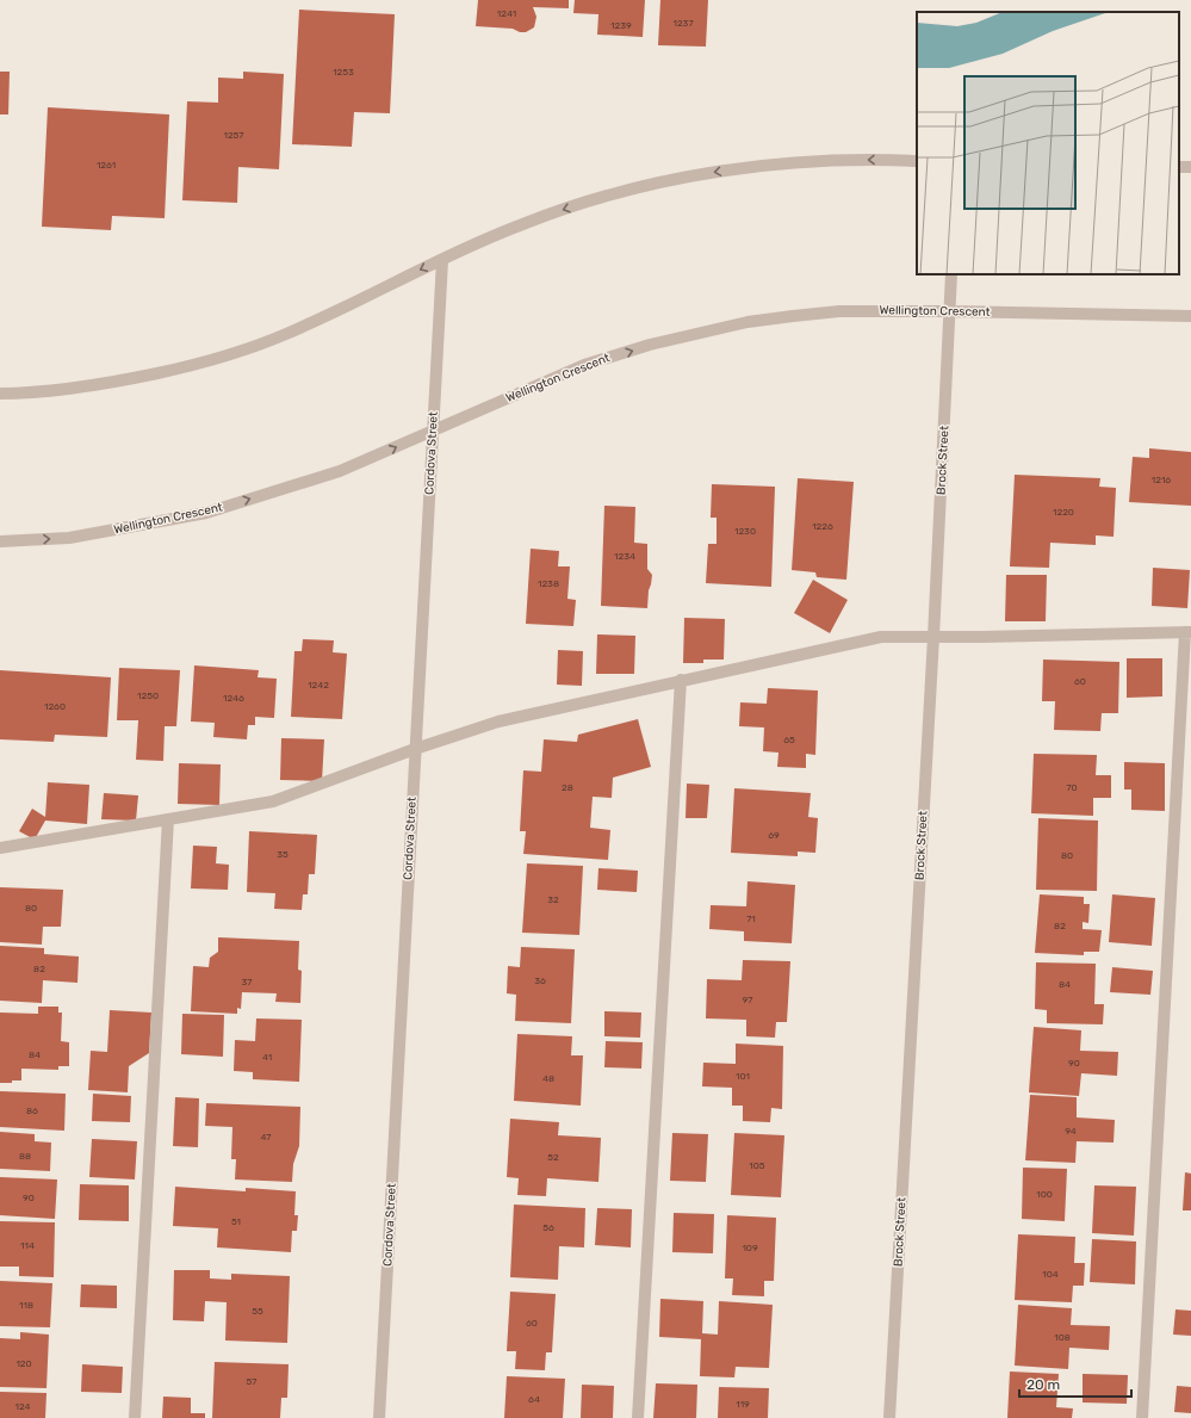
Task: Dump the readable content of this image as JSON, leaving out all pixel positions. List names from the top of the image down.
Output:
{
  "streets": {
    "street": ["Wellington Crescent", "Cordova Street", "Brock Street"]
  },
  "crossings": [
    ["Wellington Crescent", "Cordova Street"],
    ["Wellington Crescent", "Brock Street"]
  ],
  "one_way": ["Wellington Crescent"],
  "house_numbers": [
    "1241",
    "1237",
    "1239",
    "1253",
    "1257",
    "1261",
    "1216",
    "1220",
    "1226",
    "1230",
    "1234",
    "1238",
    "60",
    "1242",
    "1250",
    "1246",
    "1260",
    "65",
    "28",
    "70",
    "69",
    "35",
    "80",
    "32",
    "80",
    "71",
    "82",
    "82",
    "36",
    "37",
    "84",
    "97",
    "84",
    "41",
    "90",
    "101",
    "48",
    "86",
    "94",
    "47",
    "88",
    "52",
    "105",
    "100",
    "90",
    "51",
    "56",
    "114",
    "109",
    "104",
    "118",
    "55",
    "60",
    "108",
    "120",
    "57",
    "64",
    "119",
    "124"
  ],
  "scale_bar": "20 m"
}
